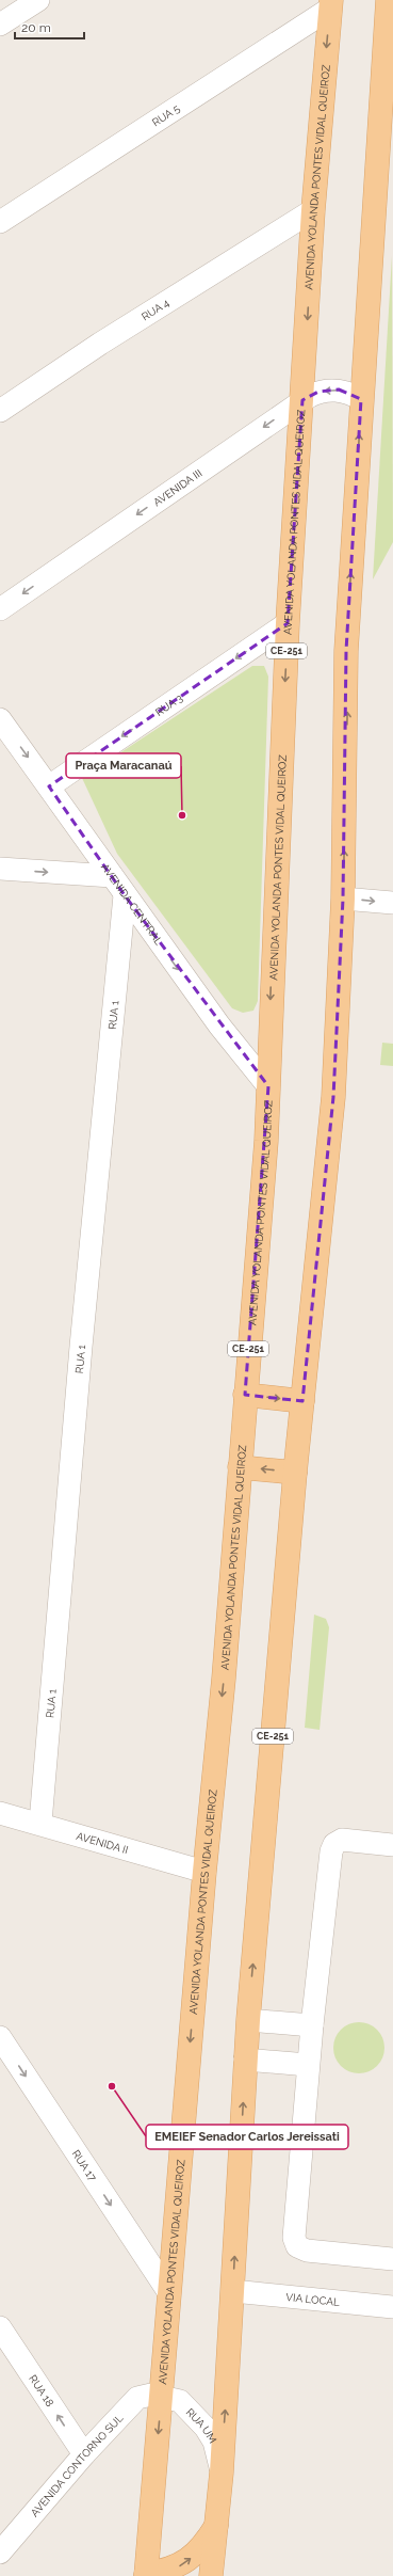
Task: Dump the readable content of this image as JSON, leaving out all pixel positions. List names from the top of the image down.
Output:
{
  "streets": {
    "main road": ["AVENIDA YOLANDA PONTES VIDAL QUEIROZ", "CE-251"],
    "street": [
      "RUA 5",
      "RUA 4",
      "AVENIDA III",
      "RUA 3",
      "AVENIDA CENTRAL",
      "RUA 1",
      "AVENIDA II",
      "RUA 17",
      "VIA LOCAL",
      "RUA 18",
      "RUA UM",
      "AVENIDA CONTORNO SUL"
    ]
  },
  "crossings": [
    ["RUA 5", "AVENIDA YOLANDA PONTES VIDAL QUEIROZ"],
    ["AVENIDA YOLANDA PONTES VIDAL QUEIROZ", "RUA 4"],
    ["AVENIDA YOLANDA PONTES VIDAL QUEIROZ", "AVENIDA III"],
    ["AVENIDA YOLANDA PONTES VIDAL QUEIROZ", "RUA 3"],
    ["AVENIDA YOLANDA PONTES VIDAL QUEIROZ", "AVENIDA CENTRAL"],
    ["AVENIDA YOLANDA PONTES VIDAL QUEIROZ", "AVENIDA II"],
    ["AVENIDA YOLANDA PONTES VIDAL QUEIROZ", "RUA 17"],
    ["AVENIDA YOLANDA PONTES VIDAL QUEIROZ", "RUA UM"],
    ["AVENIDA YOLANDA PONTES VIDAL QUEIROZ", "AVENIDA CONTORNO SUL"],
    ["AVENIDA III", "CE-251"],
    ["CE-251", "VIA LOCAL"],
    ["CE-251", "RUA UM"],
    ["RUA 3", "AVENIDA CENTRAL"],
    ["AVENIDA CENTRAL", "RUA 1"],
    ["RUA 1", "AVENIDA II"],
    ["RUA 18", "AVENIDA CONTORNO SUL"],
    ["RUA UM", "AVENIDA CONTORNO SUL"]
  ],
  "one_way": [
    "AVENIDA III",
    "RUA 3",
    "AVENIDA CENTRAL",
    "RUA 17",
    "RUA 18"
  ],
  "places": ["Praça Maracanaú", "EMEIEF Senador Carlos Jereissati"],
  "scale_bar": "20 m"
}
